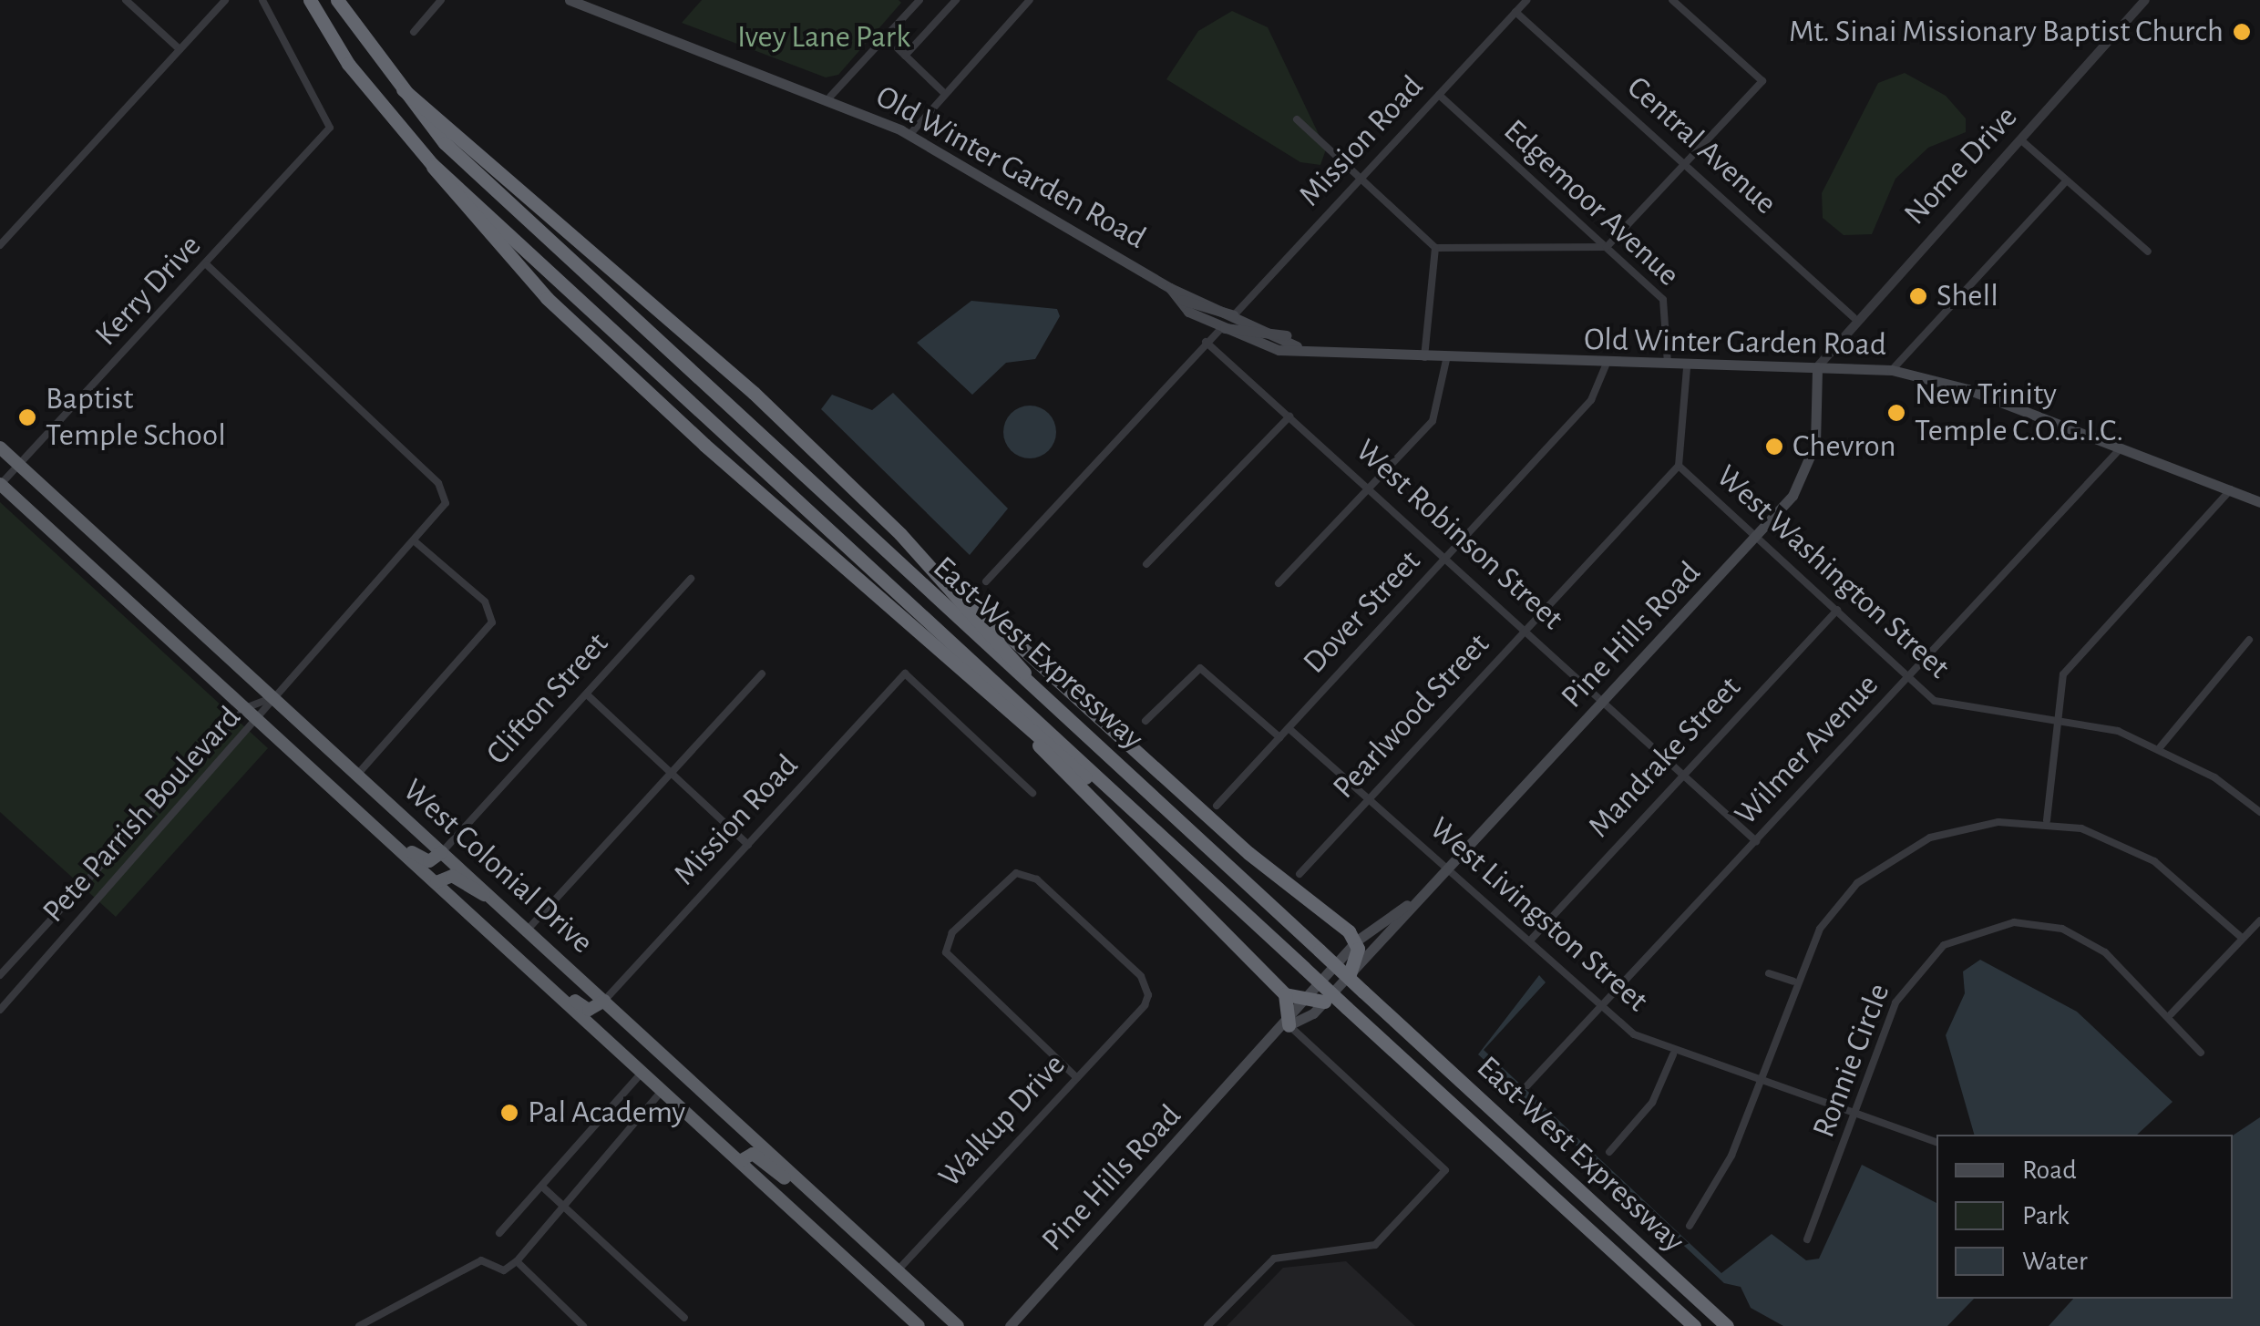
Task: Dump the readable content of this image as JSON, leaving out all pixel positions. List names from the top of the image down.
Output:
{
  "streets": {
    "highway": ["East-West Expressway", "West Colonial Drive"],
    "main road": ["Old Winter Garden Road", "Pine Hills Road"],
    "street": [
      "Mission Road",
      "Central Avenue",
      "Nome Drive",
      "Edgemoor Avenue",
      "Kerry Drive",
      "West Robinson Street",
      "West Washington Street",
      "Dover Street",
      "Clifton Street",
      "Pearlwood Street",
      "Wilmer Avenue",
      "Mandrake Street",
      "Pete Parrish Boulevard",
      "West Livingston Street",
      "Ronnie Circle",
      "Walkup Drive"
    ]
  },
  "crossings": [
    ["Mission Road", "Central Avenue"],
    ["Mission Road", "Old Winter Garden Road"],
    ["Mission Road", "Edgemoor Avenue"],
    ["Mission Road", "West Colonial Drive"],
    ["Central Avenue", "Nome Drive"],
    ["Nome Drive", "Old Winter Garden Road"],
    ["Nome Drive", "Pine Hills Road"],
    ["Old Winter Garden Road", "Edgemoor Avenue"],
    ["Old Winter Garden Road", "Dover Street"],
    ["Old Winter Garden Road", "Pine Hills Road"],
    ["Old Winter Garden Road", "Wilmer Avenue"],
    ["Kerry Drive", "West Colonial Drive"],
    ["West Robinson Street", "Dover Street"],
    ["West Robinson Street", "Pine Hills Road"],
    ["West Robinson Street", "Pearlwood Street"],
    ["West Robinson Street", "Wilmer Avenue"],
    ["West Robinson Street", "Mandrake Street"],
    ["West Washington Street", "Pine Hills Road"],
    ["West Washington Street", "Pearlwood Street"],
    ["West Washington Street", "Wilmer Avenue"],
    ["West Washington Street", "Mandrake Street"],
    ["Dover Street", "West Livingston Street"],
    ["Pine Hills Road", "West Livingston Street"],
    ["Clifton Street", "West Colonial Drive"],
    ["Pearlwood Street", "West Livingston Street"],
    ["Wilmer Avenue", "West Livingston Street"],
    ["Mandrake Street", "West Livingston Street"],
    ["Pete Parrish Boulevard", "West Colonial Drive"],
    ["West Colonial Drive", "Walkup Drive"],
    ["West Livingston Street", "Ronnie Circle"]
  ],
  "parks": ["Ivey Lane Park"],
  "places": [
    "Mt. Sinai Missionary Baptist Church",
    "Shell",
    "New Trinity Temple C.O.G.I.C.",
    "Baptist Temple School",
    "Chevron",
    "Pal Academy"
  ],
  "legend": ["Road", "Park", "Water"]
}
